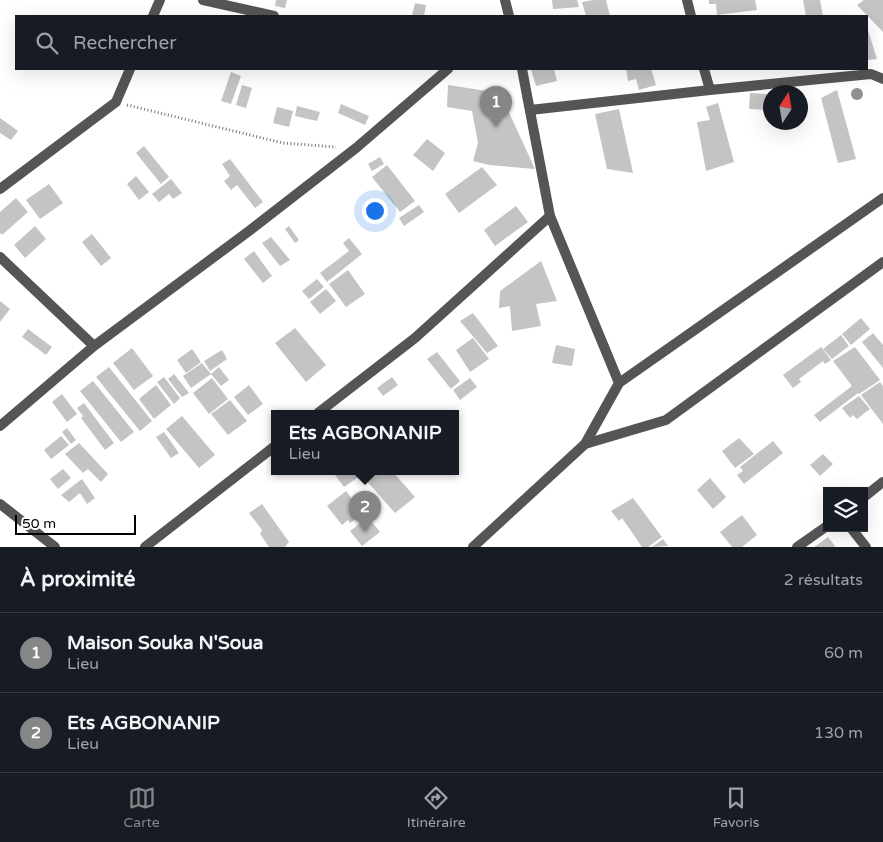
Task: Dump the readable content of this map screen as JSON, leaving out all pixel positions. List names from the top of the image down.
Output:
{
  "scale_bar": "50 m",
  "north": "top",
  "page": {
    "search": "Rechercher",
    "pins": ["1", "2"],
    "popup": ["Ets AGBONANIP", "Lieu"],
    "scale": "50 m",
    "heading": ["À proximité", "2 résultats"],
    "list": [
      {
        "mark": "1",
        "name": "Maison Souka N'Soua",
        "note": "Lieu",
        "value": "60 m"
      },
      {
        "mark": "2",
        "name": "Ets AGBONANIP",
        "note": "Lieu",
        "value": "130 m"
      }
    ],
    "nav": ["Carte", "Itinéraire", "Favoris"]
  }
}
